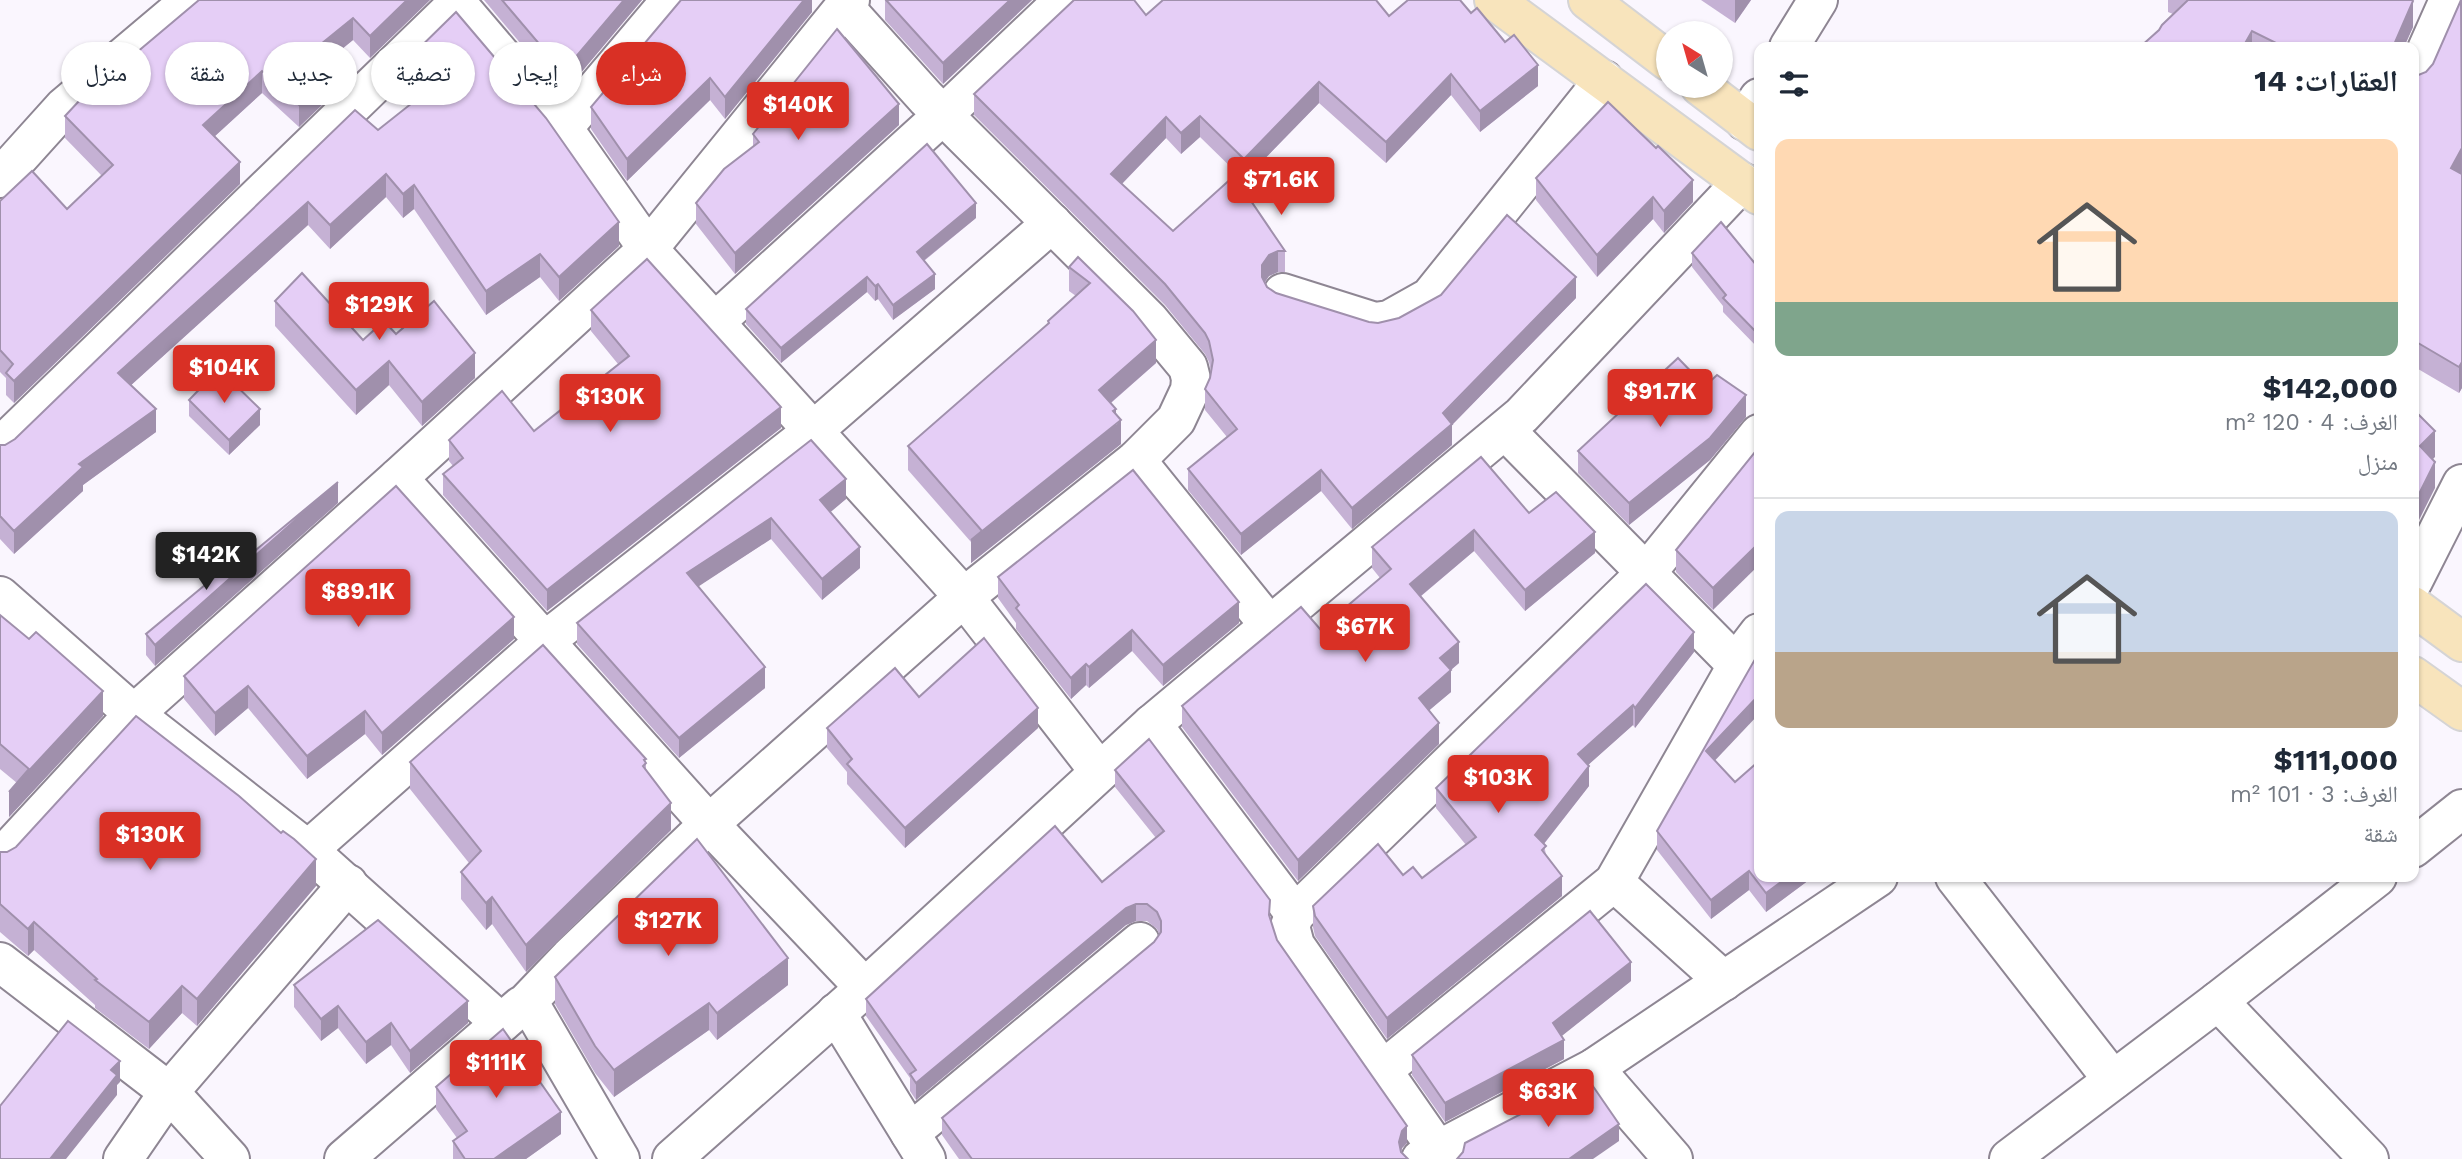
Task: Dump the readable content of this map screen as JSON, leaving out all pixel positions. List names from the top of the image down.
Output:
{
  "north": "top left",
  "page": {
    "chip": [
      "شراء",
      "إيجار",
      "تصفية",
      "جديد",
      "شقة",
      "منزل"
    ],
    "heading": "العقارات: 14",
    "price": [
      "$140K",
      "$71.6K",
      "$129K",
      "$104K",
      "$91.7K",
      "$130K",
      "$142K",
      "$89.1K",
      "$67K",
      "$103K",
      "$130K",
      "$127K",
      "$111K",
      "$63K"
    ],
    "list": [
      {
        "name": "$142,000",
        "note": "الغرف: 4 · 120 m² · منزل"
      },
      {
        "name": "$111,000",
        "note": "الغرف: 3 · 101 m² · شقة"
      }
    ]
  }
}
